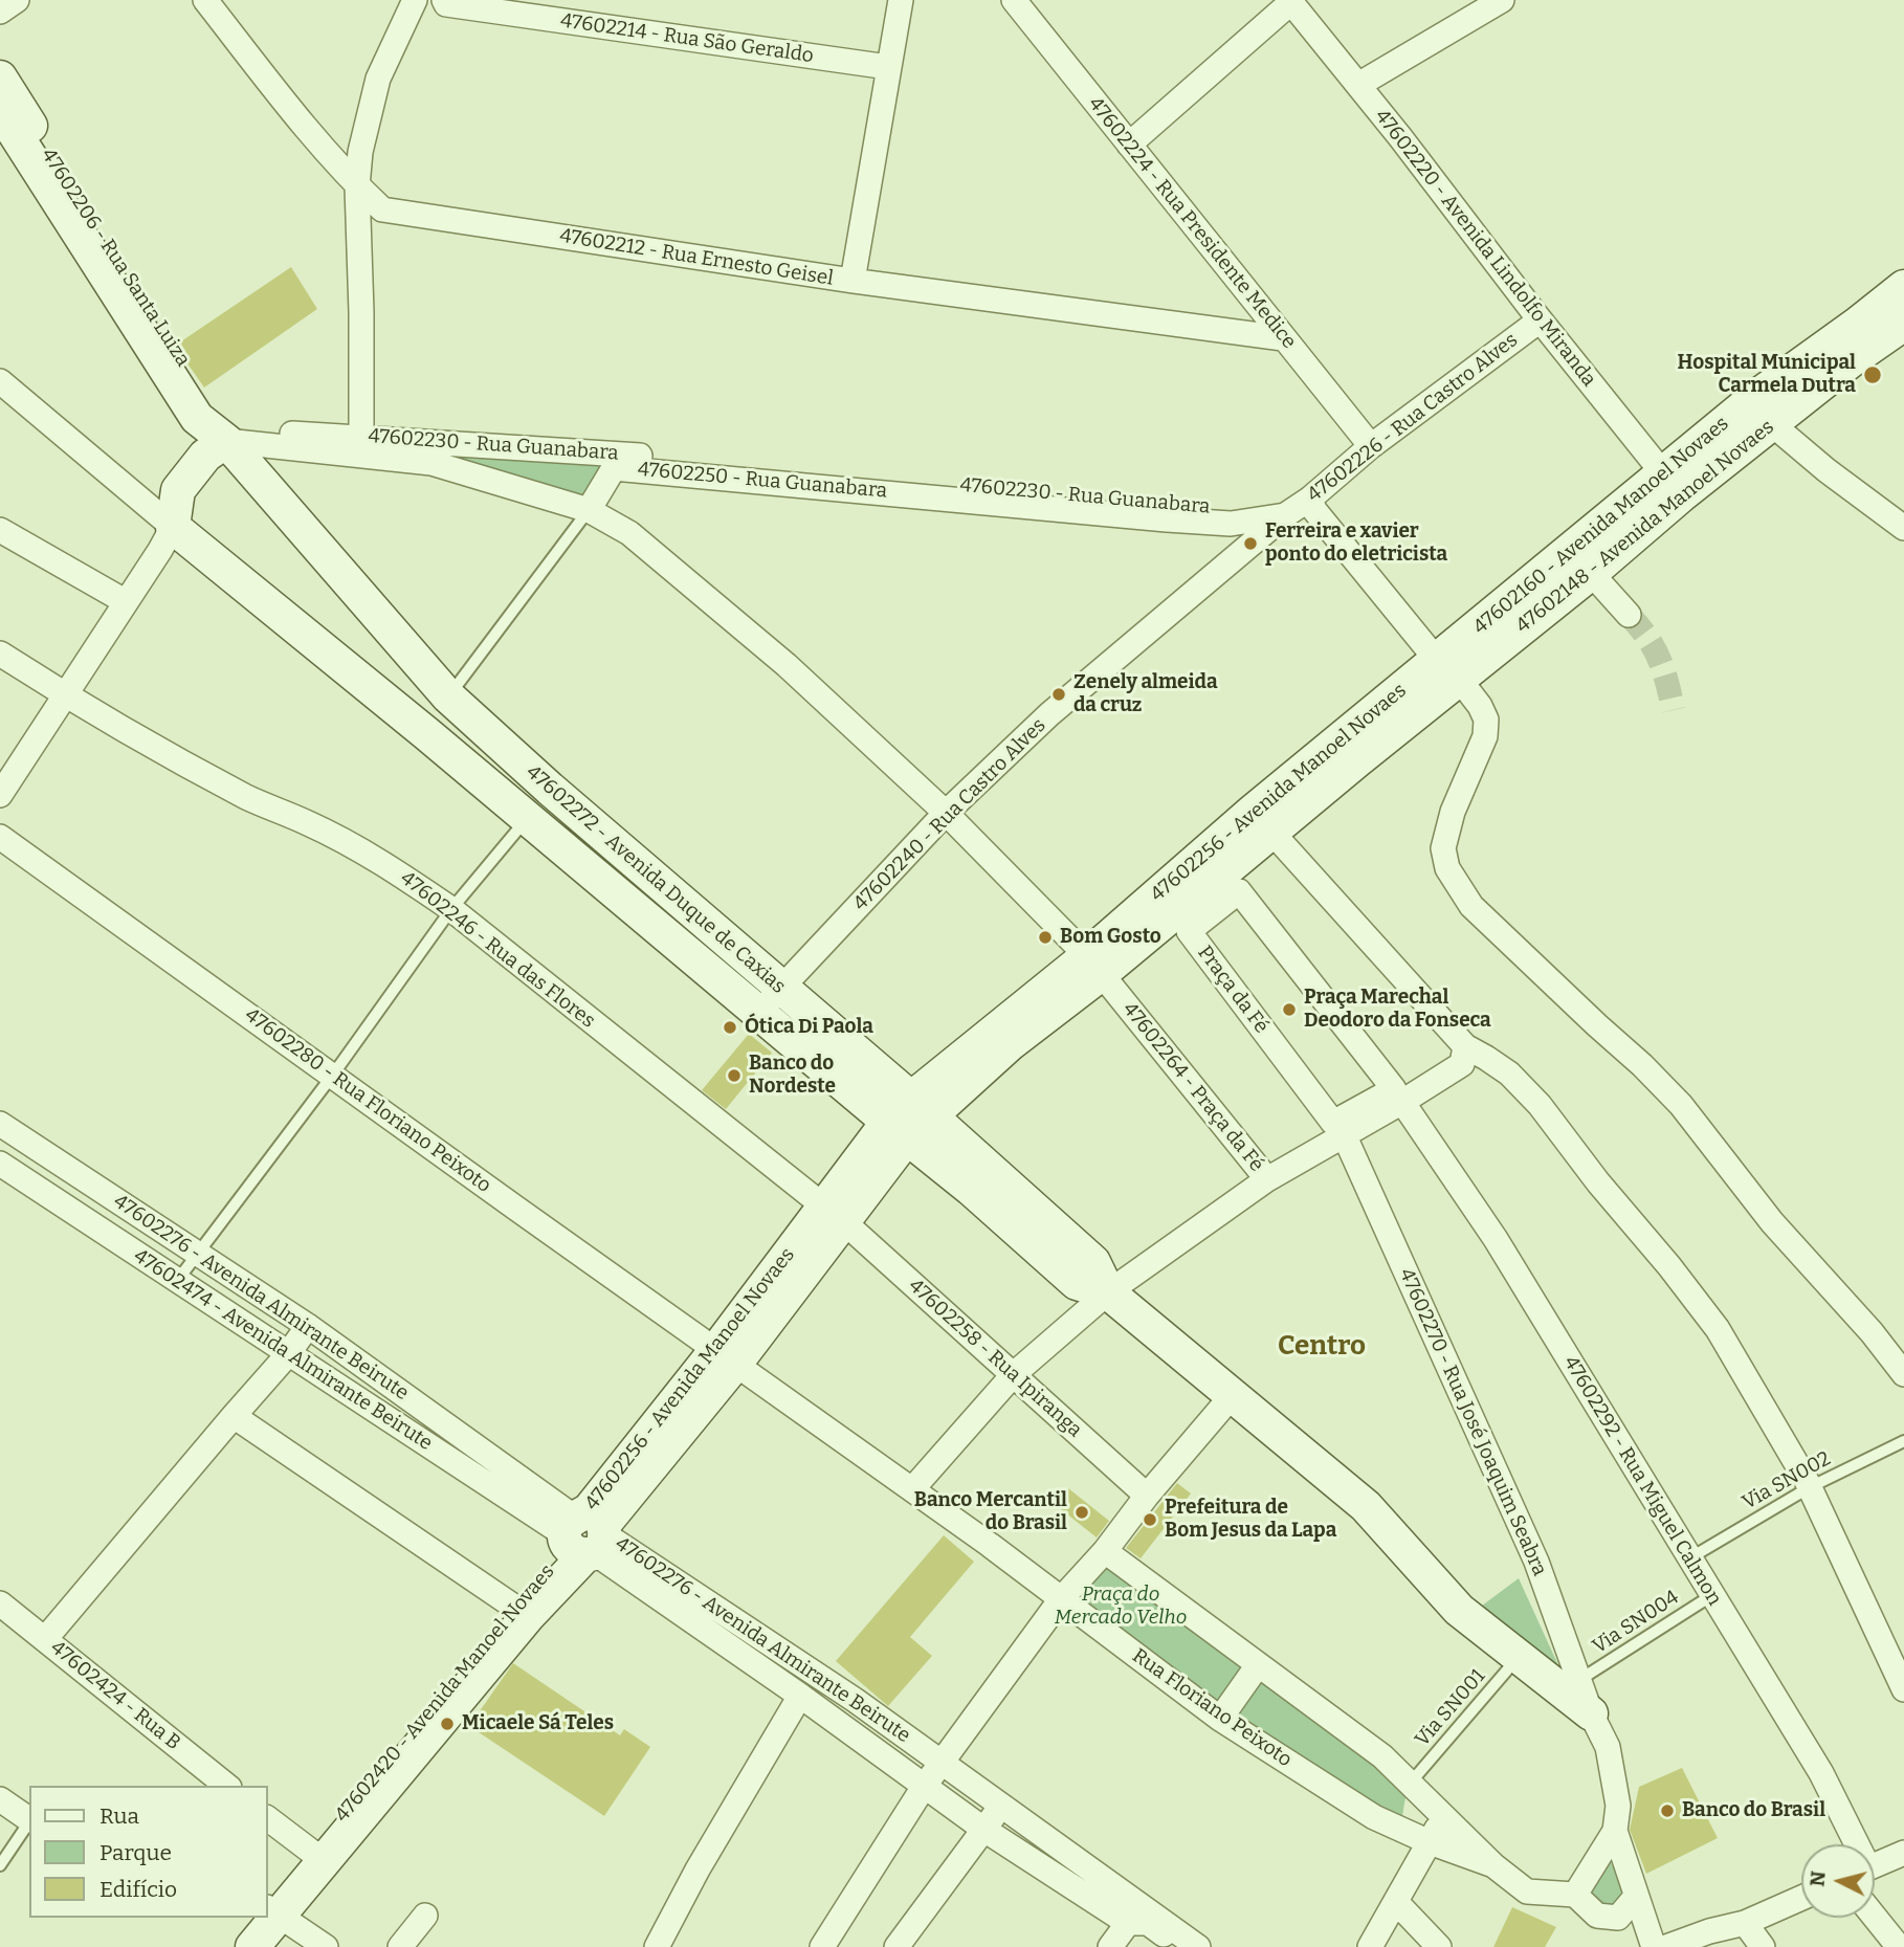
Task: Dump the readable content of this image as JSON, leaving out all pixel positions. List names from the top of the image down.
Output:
{
  "streets": {
    "street": [
      "47602214 - Rua São Geraldo",
      "47602224 - Rua Presidente Medice",
      "47602220 - Avenida Lindolfo Miranda",
      "47602206 - Rua Santa Luiza",
      "47602212 - Rua Ernesto Geisel",
      "47602226 - Rua Castro Alves",
      "47602230 - Rua Guanabara",
      "47602250 - Rua Guanabara",
      "47602160 - Avenida Manoel Novaes",
      "47602148 - Avenida Manoel Novaes",
      "47602256 - Avenida Manoel Novaes",
      "47602240 - Rua Castro Alves",
      "47602272 - Avenida Duque de Caxias",
      "47602246 - Rua das Flores",
      "Praça da Fé",
      "47602264 - Praça da Fé",
      "47602280 - Rua Floriano Peixoto",
      "47602276 - Avenida Almirante Beirute",
      "47602474 - Avenida Almirante Beirute",
      "47602258 - Rua Ipiranga",
      "47602270 - Rua José Joaquim Seabra",
      "47602292 - Rua Miguel Calmon",
      "47602420 - Avenida Manoel Novaes",
      "47602424 - Rua B",
      "Rua Floriano Peixoto"
    ],
    "lane": ["Via SN002", "Via SN004", "Via SN001"]
  },
  "crossings": [
    ["47602224 - Rua Presidente Medice", "47602212 - Rua Ernesto Geisel"],
    ["47602224 - Rua Presidente Medice", "47602226 - Rua Castro Alves"],
    ["47602220 - Avenida Lindolfo Miranda", "47602226 - Rua Castro Alves"],
    ["47602220 - Avenida Lindolfo Miranda", "47602160 - Avenida Manoel Novaes"],
    ["47602220 - Avenida Lindolfo Miranda", "47602148 - Avenida Manoel Novaes"],
    ["47602206 - Rua Santa Luiza", "47602230 - Rua Guanabara"],
    ["47602206 - Rua Santa Luiza", "47602272 - Avenida Duque de Caxias"],
    ["47602226 - Rua Castro Alves", "47602230 - Rua Guanabara"],
    ["47602226 - Rua Castro Alves", "47602240 - Rua Castro Alves"],
    ["47602230 - Rua Guanabara", "47602250 - Rua Guanabara"],
    ["47602230 - Rua Guanabara", "47602240 - Rua Castro Alves"],
    ["47602230 - Rua Guanabara", "47602272 - Avenida Duque de Caxias"],
    ["47602250 - Rua Guanabara", "47602264 - Praça da Fé"],
    ["47602160 - Avenida Manoel Novaes", "47602148 - Avenida Manoel Novaes"],
    ["47602160 - Avenida Manoel Novaes", "47602256 - Avenida Manoel Novaes"],
    ["47602148 - Avenida Manoel Novaes", "47602256 - Avenida Manoel Novaes"],
    ["47602256 - Avenida Manoel Novaes", "47602272 - Avenida Duque de Caxias"],
    ["47602256 - Avenida Manoel Novaes", "47602246 - Rua das Flores"],
    ["47602256 - Avenida Manoel Novaes", "47602264 - Praça da Fé"],
    ["47602256 - Avenida Manoel Novaes", "47602280 - Rua Floriano Peixoto"],
    ["47602256 - Avenida Manoel Novaes", "47602276 - Avenida Almirante Beirute"],
    ["47602256 - Avenida Manoel Novaes", "47602474 - Avenida Almirante Beirute"],
    ["47602256 - Avenida Manoel Novaes", "47602258 - Rua Ipiranga"],
    ["47602256 - Avenida Manoel Novaes", "47602420 - Avenida Manoel Novaes"],
    ["47602256 - Avenida Manoel Novaes", "Rua Floriano Peixoto"],
    ["47602240 - Rua Castro Alves", "47602272 - Avenida Duque de Caxias"],
    ["47602240 - Rua Castro Alves", "47602264 - Praça da Fé"],
    ["47602272 - Avenida Duque de Caxias", "47602270 - Rua José Joaquim Seabra"],
    ["47602272 - Avenida Duque de Caxias", "Via SN001"],
    ["47602246 - Rua das Flores", "47602258 - Rua Ipiranga"],
    ["Praça da Fé", "47602264 - Praça da Fé"],
    ["Praça da Fé", "47602292 - Rua Miguel Calmon"],
    ["47602264 - Praça da Fé", "47602270 - Rua José Joaquim Seabra"],
    ["47602264 - Praça da Fé", "47602292 - Rua Miguel Calmon"],
    ["47602280 - Rua Floriano Peixoto", "Rua Floriano Peixoto"],
    ["47602276 - Avenida Almirante Beirute", "47602474 - Avenida Almirante Beirute"],
    ["47602276 - Avenida Almirante Beirute", "47602420 - Avenida Manoel Novaes"],
    ["47602474 - Avenida Almirante Beirute", "47602420 - Avenida Manoel Novaes"],
    ["47602270 - Rua José Joaquim Seabra", "Via SN004"],
    ["47602292 - Rua Miguel Calmon", "Via SN002"],
    ["47602292 - Rua Miguel Calmon", "Via SN004"],
    ["Rua Floriano Peixoto", "Via SN001"]
  ],
  "districts": ["Centro"],
  "parks": ["Praça do Mercado Velho"],
  "places": [
    "Hospital Municipal Carmela Dutra",
    "Ferreira e xavier ponto do eletricista",
    "Zenely almeida da cruz",
    "Bom Gosto",
    "Praça Marechal Deodoro da Fonseca",
    "Ótica Di Paola",
    "Banco do Nordeste",
    "Banco Mercantil do Brasil",
    "Prefeitura de Bom Jesus da Lapa",
    "Micaele Sá Teles",
    "Banco do Brasil"
  ],
  "legend": ["Rua", "Parque", "Edifício"],
  "north": "left"
}
